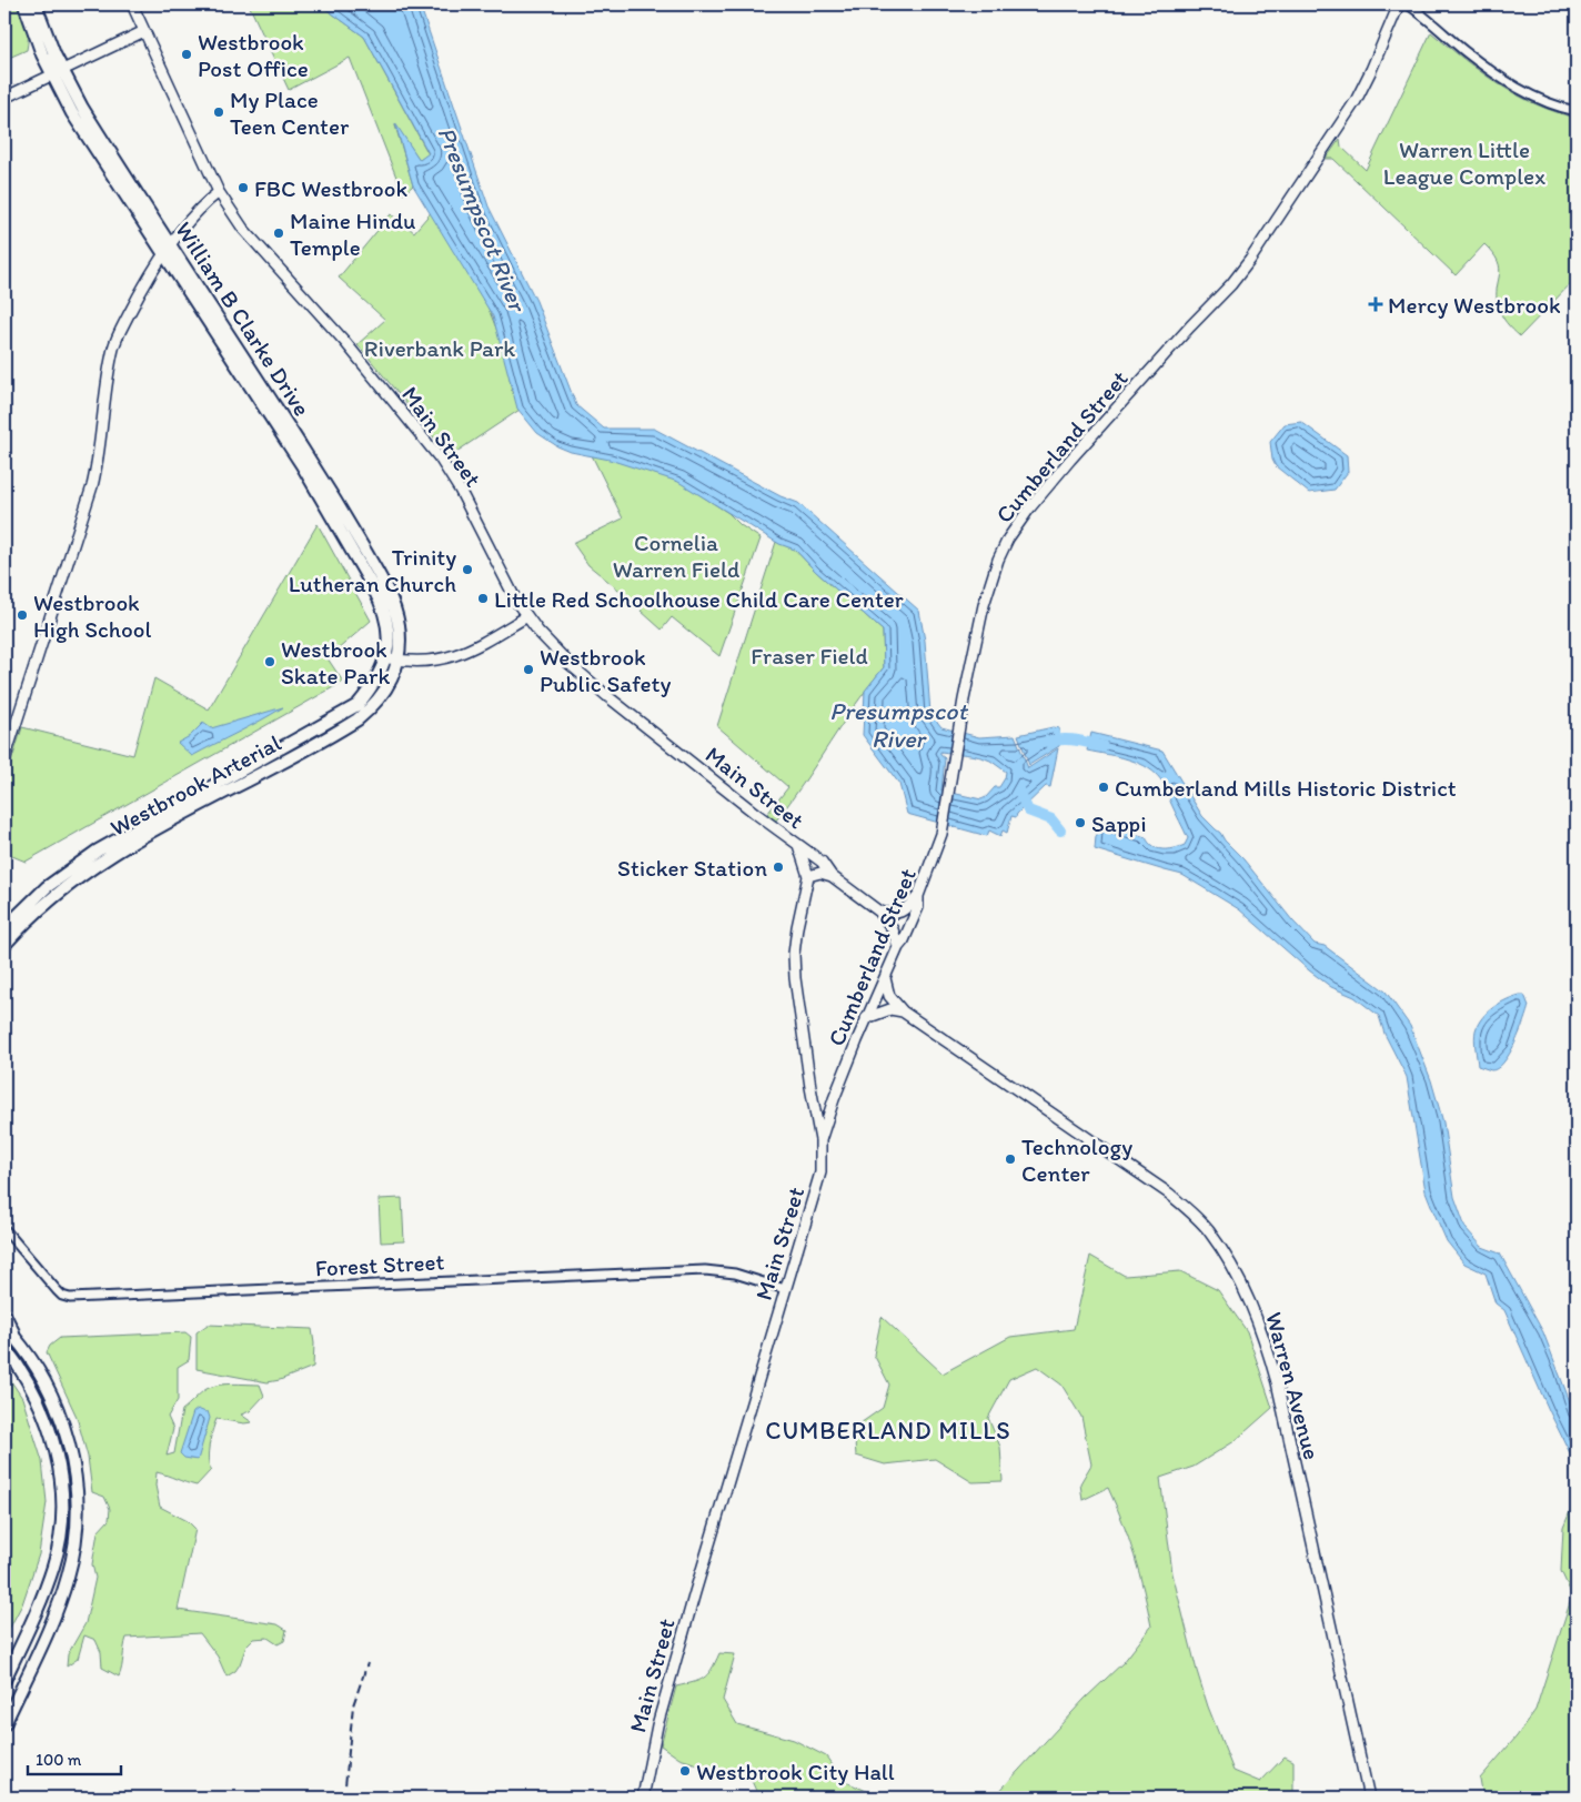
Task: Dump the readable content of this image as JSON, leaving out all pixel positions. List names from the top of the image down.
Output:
{
  "streets": {
    "highway": ["William B Clarke Drive", "Westbrook Arterial"],
    "main road": ["Main Street", "Cumberland Street", "Warren Avenue"],
    "street": ["Forest Street"]
  },
  "crossings": [
    ["William B Clarke Drive", "Westbrook Arterial"],
    ["Main Street", "Cumberland Street"],
    ["Main Street", "Forest Street"],
    ["Cumberland Street", "Warren Avenue"]
  ],
  "districts": ["CUMBERLAND MILLS"],
  "water": ["Presumpscot River"],
  "parks": [
    "Warren Little League Complex",
    "Riverbank Park",
    "Cornelia Warren Field",
    "Fraser Field"
  ],
  "places": {
    "other": [
      "Westbrook Post Office",
      "My Place Teen Center",
      "FBC Westbrook",
      "Maine Hindu Temple",
      "Trinity Lutheran Church",
      "Little Red Schoolhouse Child Care Center",
      "Westbrook High School",
      "Westbrook Skate Park",
      "Westbrook Public Safety",
      "Cumberland Mills Historic District",
      "Sappi",
      "Sticker Station",
      "Technology Center",
      "Westbrook City Hall"
    ],
    "health": ["Mercy Westbrook"]
  },
  "scale_bar": "100 m"
}
